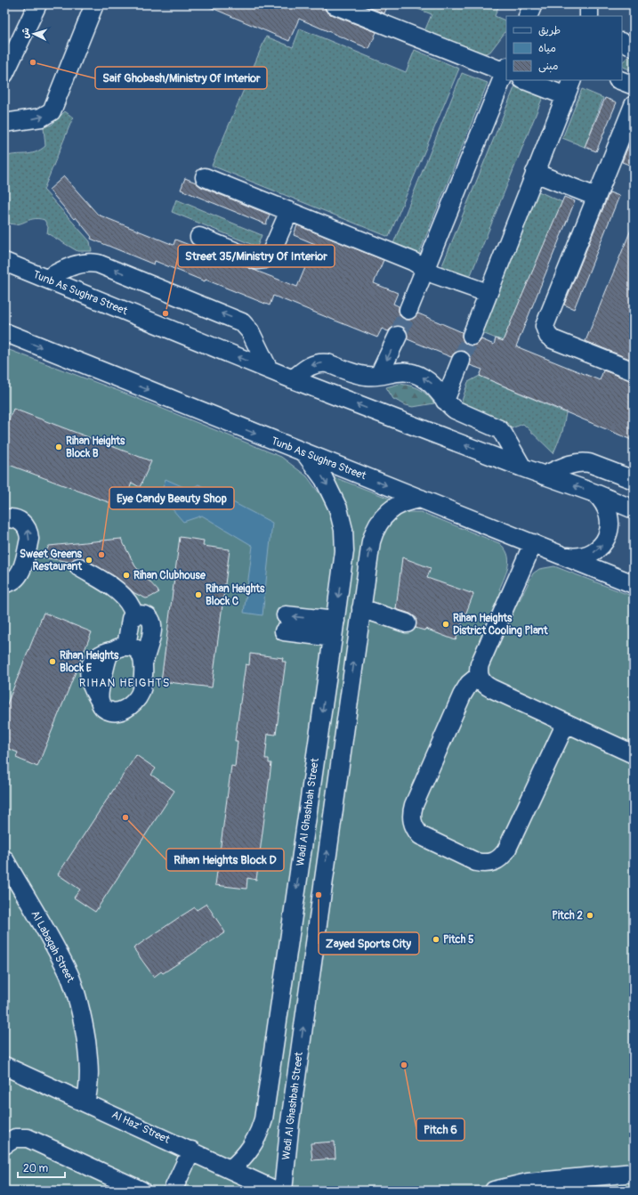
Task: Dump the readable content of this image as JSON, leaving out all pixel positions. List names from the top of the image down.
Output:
{
  "streets": {
    "street": [
      "Tunb As Sughra Street",
      "Wadi Al Ghashbah Street",
      "Al Labaqah Street",
      "Al Haz' Street"
    ]
  },
  "crossings": [
    ["Tunb As Sughra Street", "Wadi Al Ghashbah Street"],
    ["Wadi Al Ghashbah Street", "Al Haz' Street"],
    ["Al Labaqah Street", "Al Haz' Street"]
  ],
  "districts": ["RIHAN HEIGHTS"],
  "places": [
    "Saif Ghobash/Ministry Of Interior",
    "Street 35/Ministry Of Interior",
    "Rihan Heights Block B",
    "Eye Candy Beauty Shop",
    "Sweet Greens Restaurant",
    "Rihan Clubhouse",
    "Rihan Heights Block C",
    "Rihan Heights District Cooling Plant",
    "Rihan Heights Block E",
    "Rihan Heights Block D",
    "Zayed Sports City",
    "Pitch 2",
    "Pitch 5",
    "Pitch 6"
  ],
  "legend": ["طريق", "مياه", "مبنى"],
  "scale_bar": "20 m",
  "north": "left"
}
